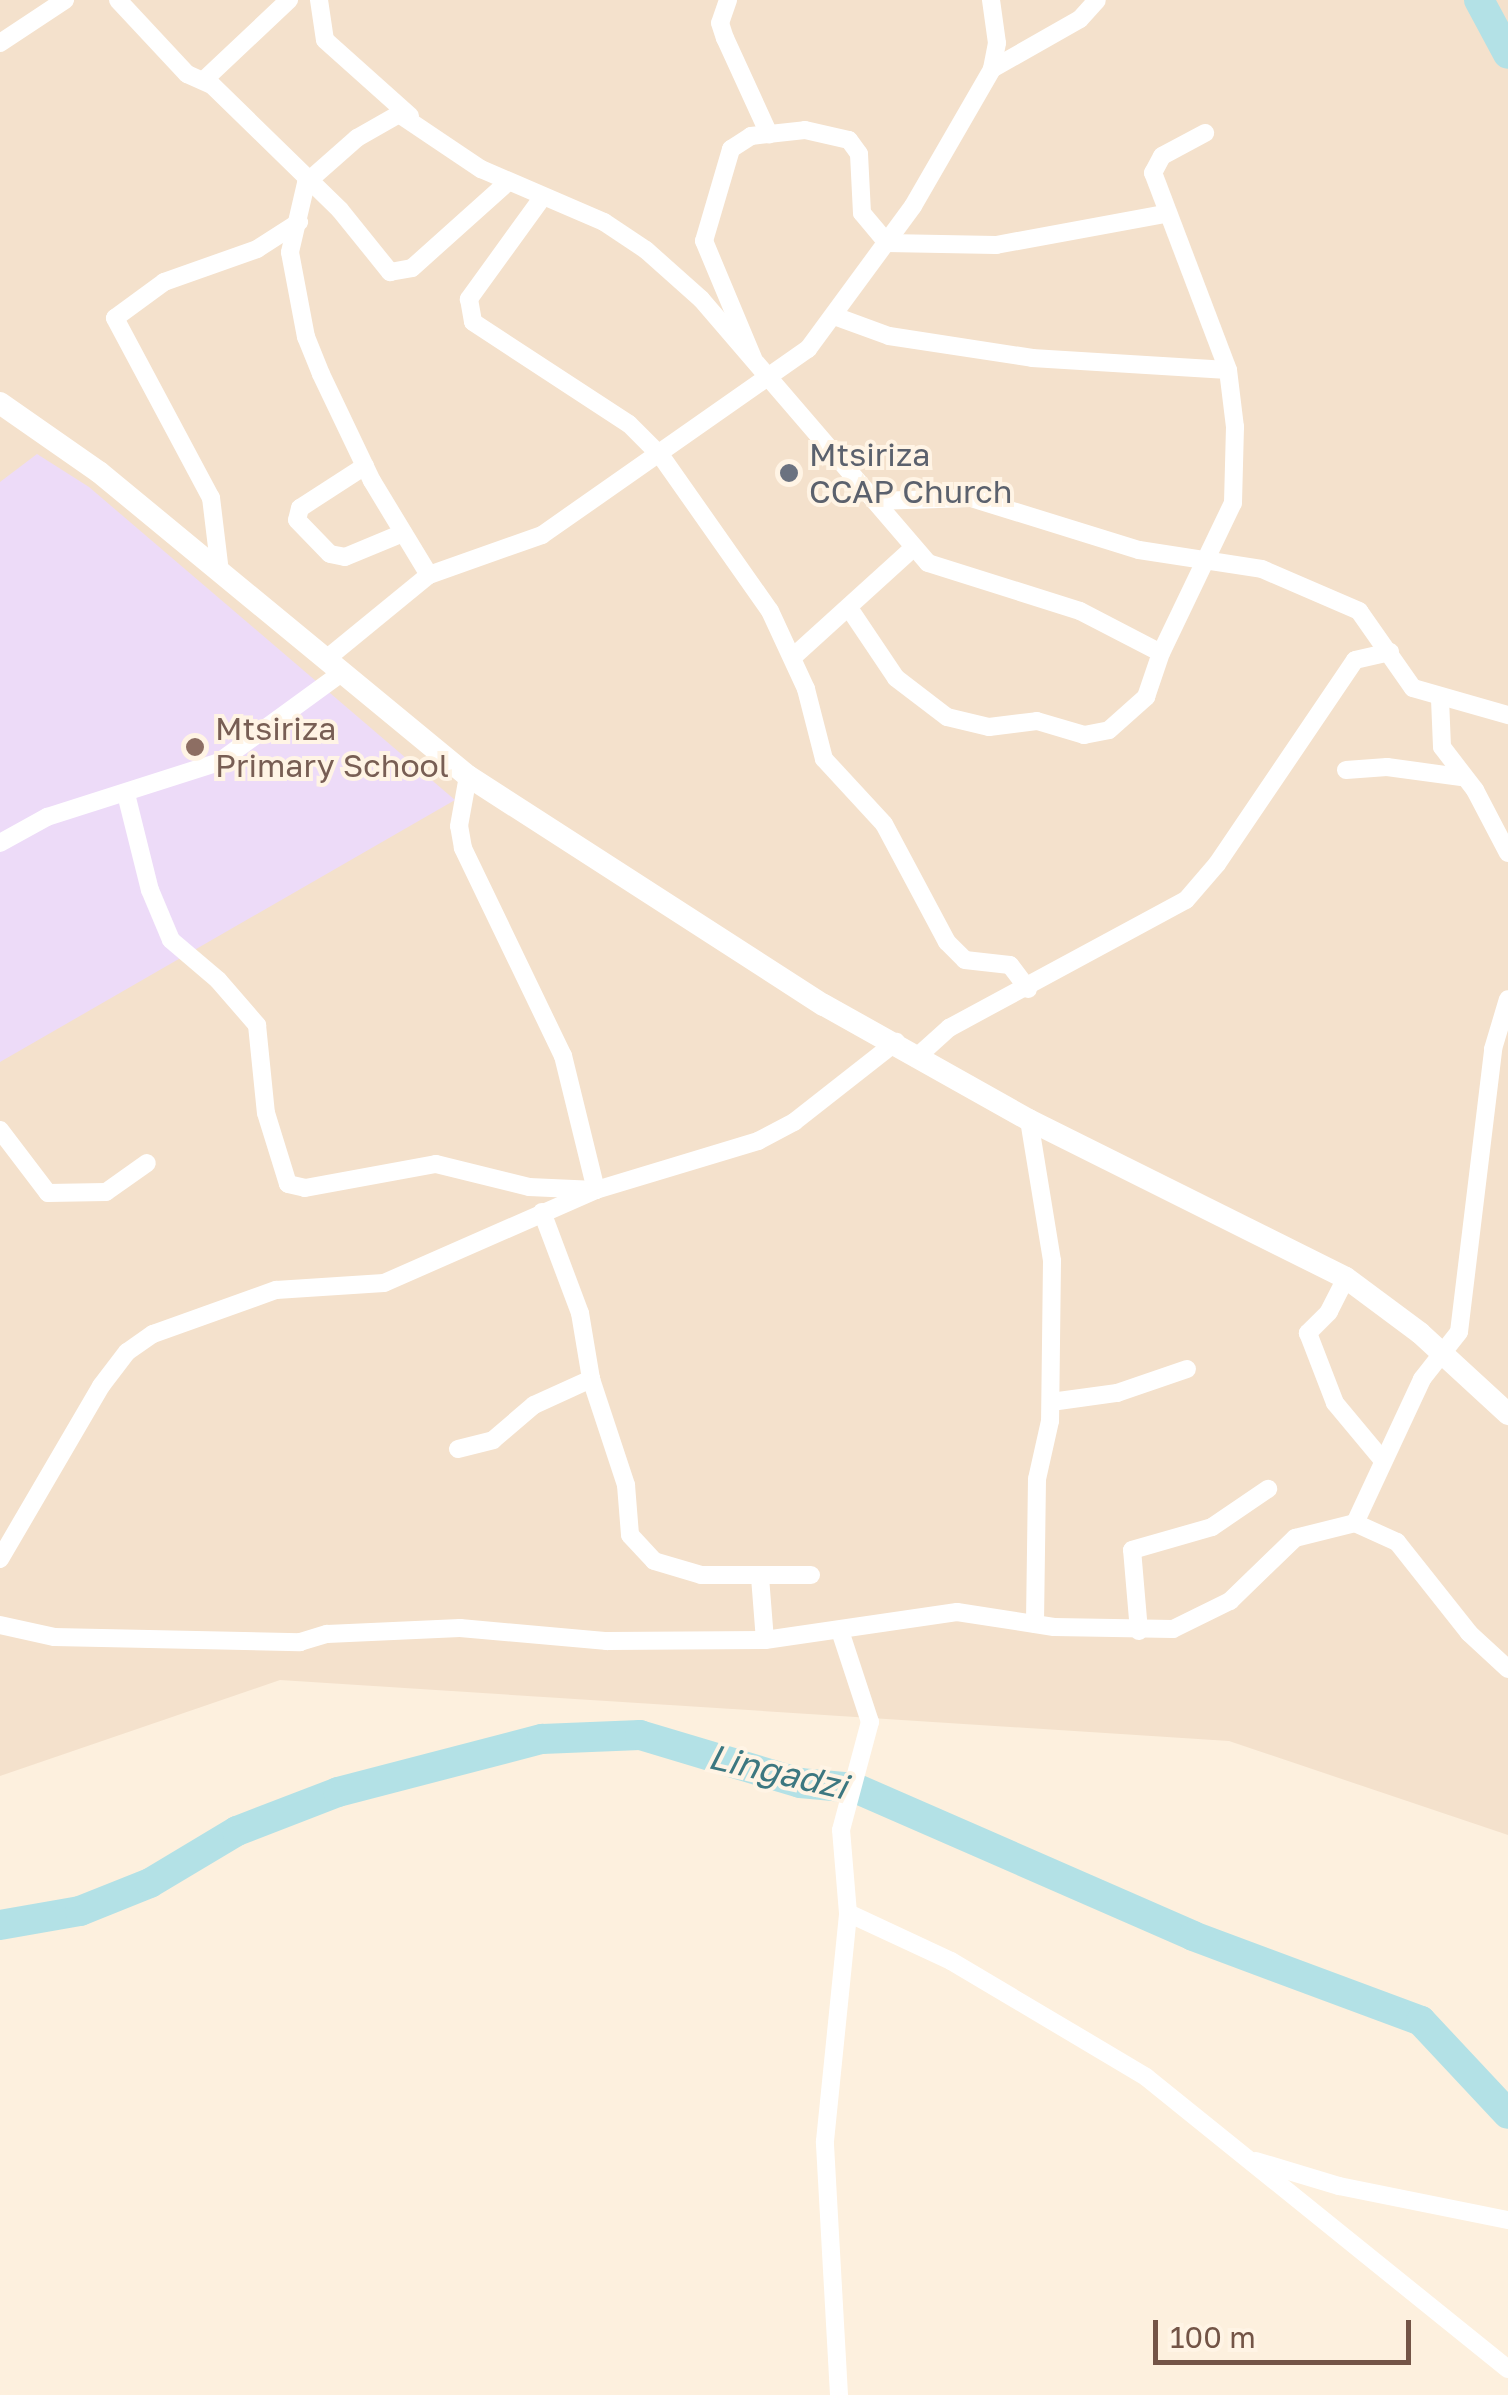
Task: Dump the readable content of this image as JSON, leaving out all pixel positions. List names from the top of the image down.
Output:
{
  "water": ["Lingadzi"],
  "places": ["Mtsiriza CCAP Church", "Mtsiriza Primary School"],
  "scale_bar": "100 m"
}
